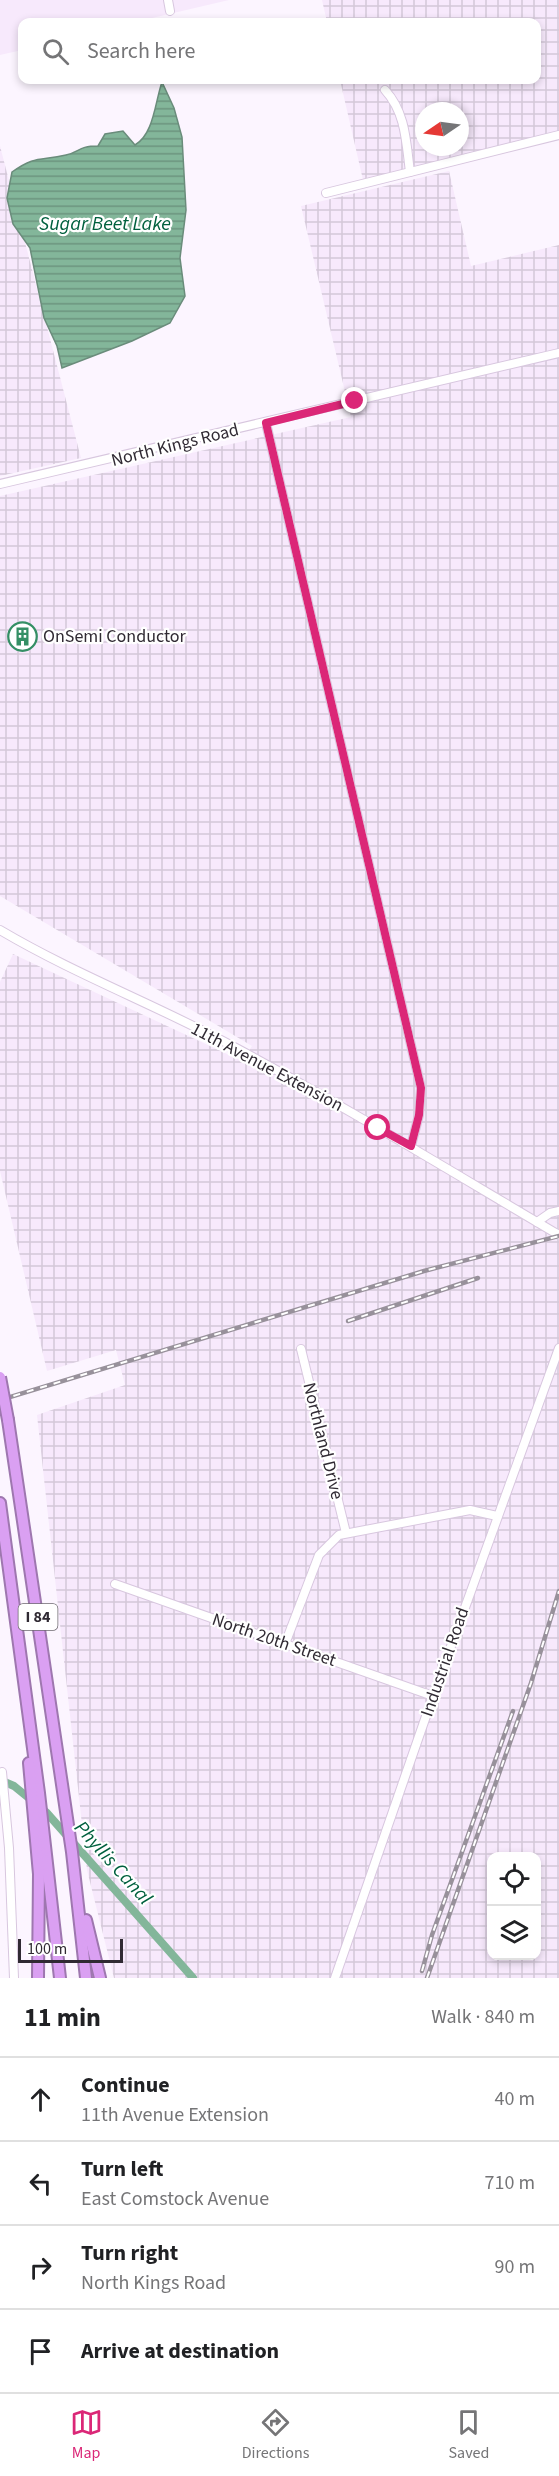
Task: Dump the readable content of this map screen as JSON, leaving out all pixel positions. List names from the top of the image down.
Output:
{
  "streets": {
    "highway": ["I 84"],
    "street": [
      "North Kings Road",
      "11th Avenue Extension",
      "Northland Drive",
      "North 20th Street",
      "Industrial Road"
    ]
  },
  "crossings": [
    ["North 20th Street", "Industrial Road"]
  ],
  "water": ["Sugar Beet Lake", "Phyllis Canal"],
  "places": {
    "building": ["OnSemi Conductor"]
  },
  "scale_bar": "100 m",
  "north": "left",
  "page": {
    "search": "Search here",
    "scale": "100 m",
    "heading": ["11 min", "Walk · 840 m"],
    "list": [
      ["Continue", "11th Avenue Extension", "40 m"],
      ["Turn left", "East Comstock Avenue", "710 m"],
      ["Turn right", "North Kings Road", "90 m"],
      "Arrive at destination"
    ],
    "nav": ["Map", "Directions", "Saved"]
  }
}
